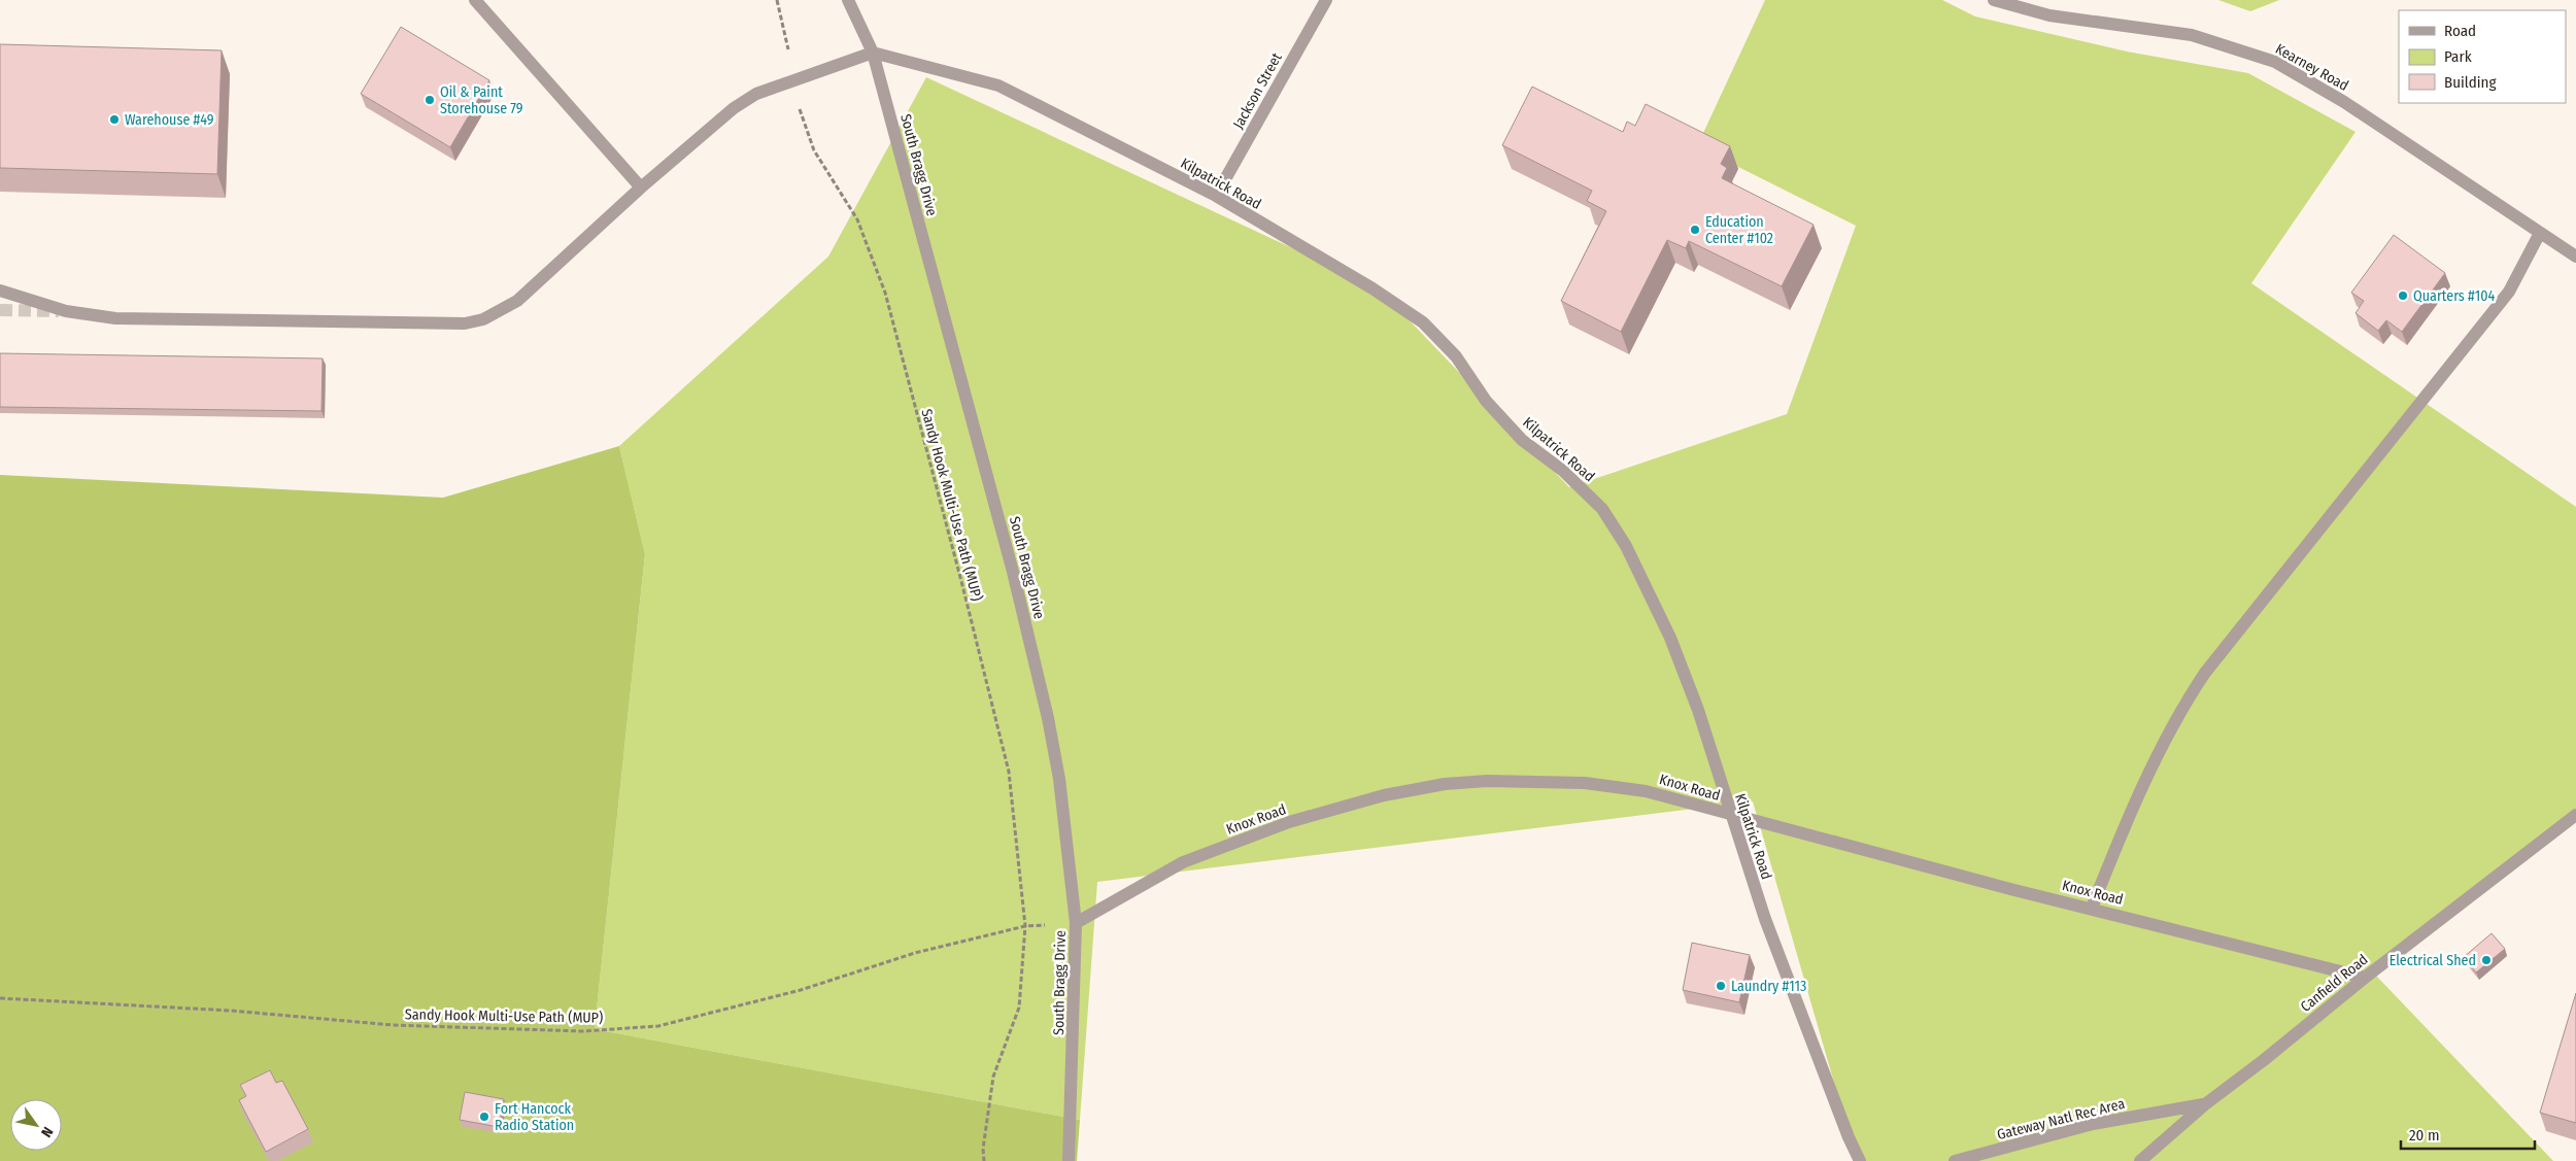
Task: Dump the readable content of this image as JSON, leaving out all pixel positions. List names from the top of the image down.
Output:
{
  "streets": {
    "street": [
      "Kearney Road",
      "Jackson Street",
      "South Bragg Drive",
      "Kilpatrick Road",
      "Knox Road",
      "Canfield Road",
      "Gateway Natl Rec Area"
    ],
    "path": ["Sandy Hook Multi-Use Path (MUP)"]
  },
  "crossings": [
    ["Jackson Street", "Kilpatrick Road"],
    ["South Bragg Drive", "Kilpatrick Road"],
    ["South Bragg Drive", "Knox Road"],
    ["Kilpatrick Road", "Knox Road"],
    ["Knox Road", "Canfield Road"],
    ["Canfield Road", "Gateway Natl Rec Area"]
  ],
  "places": [
    "Oil & Paint Storehouse 79",
    "Warehouse #49",
    "Education Center #102",
    "Quarters #104",
    "Electrical Shed",
    "Laundry #113",
    "Fort Hancock Radio Station"
  ],
  "legend": ["Road", "Park", "Building"],
  "scale_bar": "20 m",
  "north": "bottom right"
}
